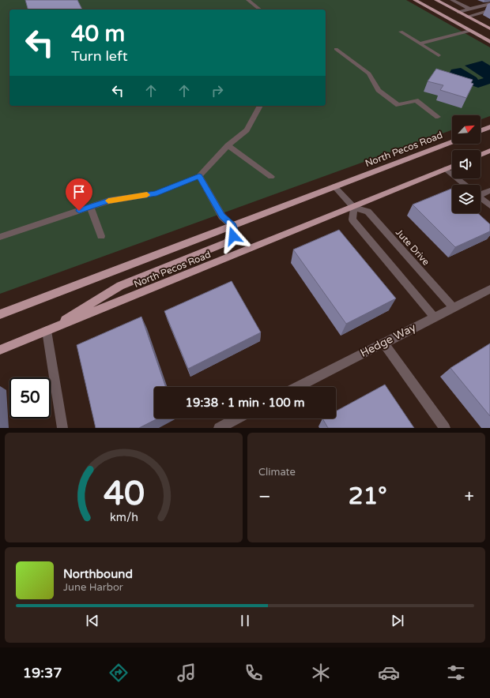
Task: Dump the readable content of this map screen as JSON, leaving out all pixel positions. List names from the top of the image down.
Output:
{
  "streets": {
    "main road": ["North Pecos Road"],
    "street": ["Jute Drive", "Hedge Way"]
  },
  "crossings": [
    ["North Pecos Road", "Jute Drive"],
    ["Jute Drive", "Hedge Way"]
  ],
  "north": "top right",
  "page": {
    "turn": ["40 m", "Turn left"],
    "limit": "50",
    "trip": "19:38 · 1 min · 100 m",
    "tile": "Climate",
    "heat": ["−", "21°", "+"],
    "song": ["Northbound", "June Harbor"],
    "tabs": "19:37",
    "gauge": ["40", "km/h"]
  }
}
